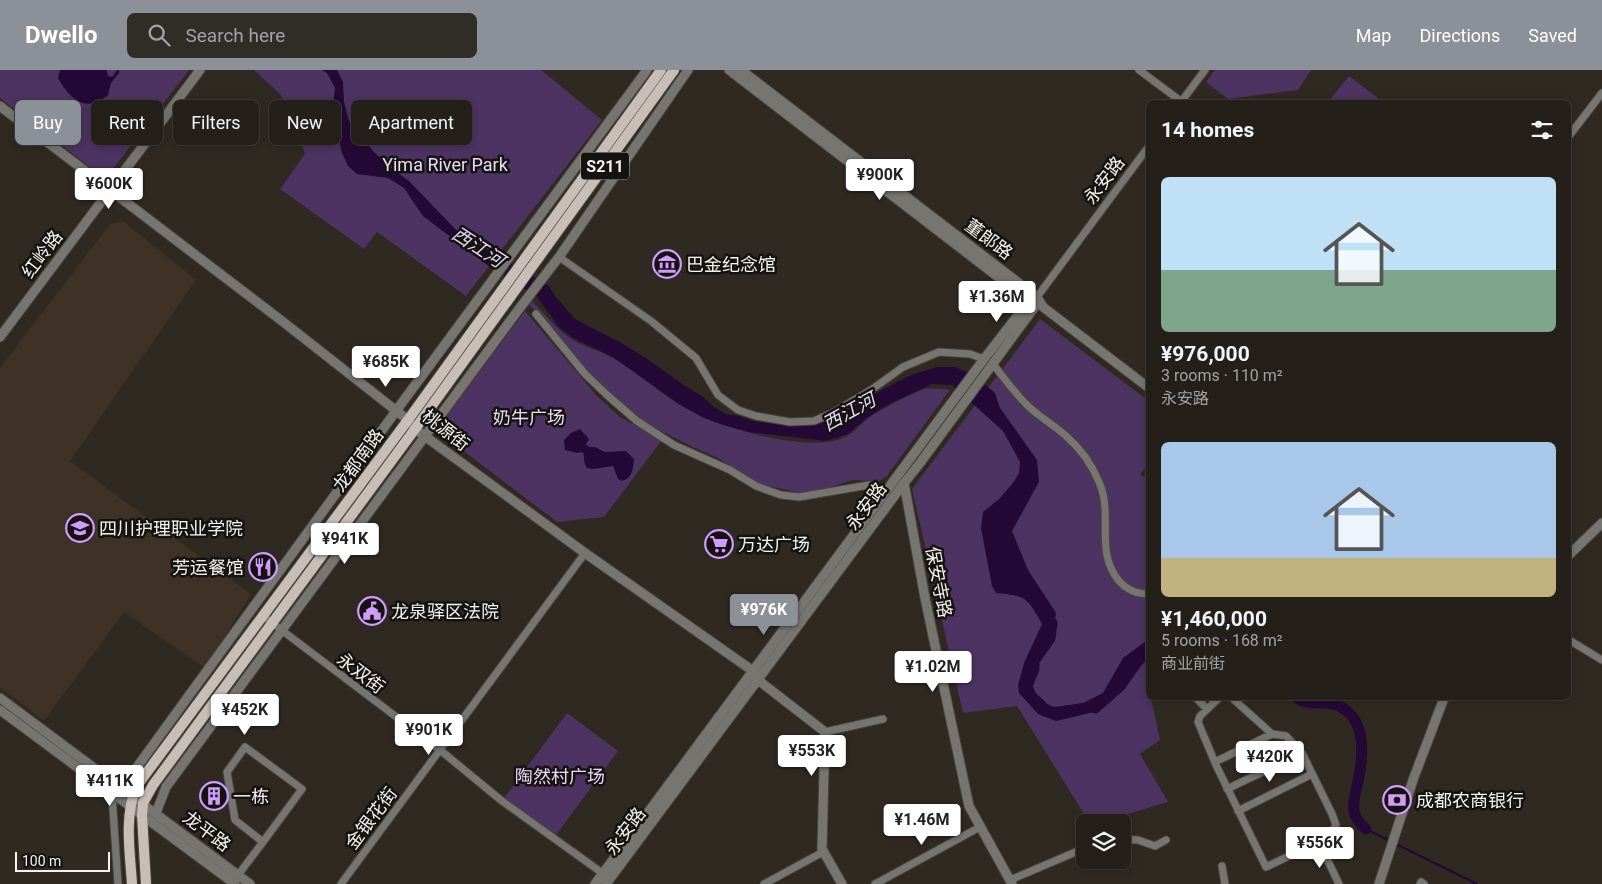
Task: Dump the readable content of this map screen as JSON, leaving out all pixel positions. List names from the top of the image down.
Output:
{
  "streets": {
    "main road": ["S211", "龙都南路"],
    "street": [
      "永安路",
      "董郞路",
      "红岭路",
      "桃源街",
      "保安寺路",
      "永双街",
      "金银花街",
      "龙平路"
    ]
  },
  "crossings": [
    ["永安路", "董郞路"],
    ["永安路", "桃源街"],
    ["永安路", "保安寺路"],
    ["永安路", "永双街"],
    ["红岭路", "桃源街"],
    ["桃源街", "龙都南路"],
    ["桃源街", "金银花街"],
    ["龙都南路", "永双街"],
    ["龙都南路", "龙平路"],
    ["永双街", "金银花街"]
  ],
  "water": ["西江河"],
  "parks": ["Yima River Park", "奶牛广场", "陶然村广场"],
  "places": {
    "museum": ["巴金纪念馆"],
    "school or university": ["四川护理职业学院"],
    "supermarket": ["万达广场"],
    "restaurant": ["芳运餐馆"],
    "public building": ["龙泉驿区法院"],
    "building": ["一栋"],
    "bank": ["成都农商银行"]
  },
  "scale_bar": "100 m",
  "page": {
    "header": "Dwello",
    "search": "Search here",
    "nav": ["Map", "Directions", "Saved"],
    "chip": [
      "Buy",
      "Rent",
      "Filters",
      "New",
      "Apartment"
    ],
    "heading": "14 homes",
    "price": [
      "¥900K",
      "¥600K",
      "¥1.36M",
      "¥685K",
      "¥941K",
      "¥976K",
      "¥1.02M",
      "¥452K",
      "¥901K",
      "¥553K",
      "¥420K",
      "¥411K",
      "¥1.46M",
      "¥556K"
    ],
    "list": [
      {
        "name": "¥976,000",
        "note": "3 rooms · 110 m² · 永安路"
      },
      {
        "name": "¥1,460,000",
        "note": "5 rooms · 168 m² · 商业前街"
      }
    ],
    "scale": "100 m"
  }
}
